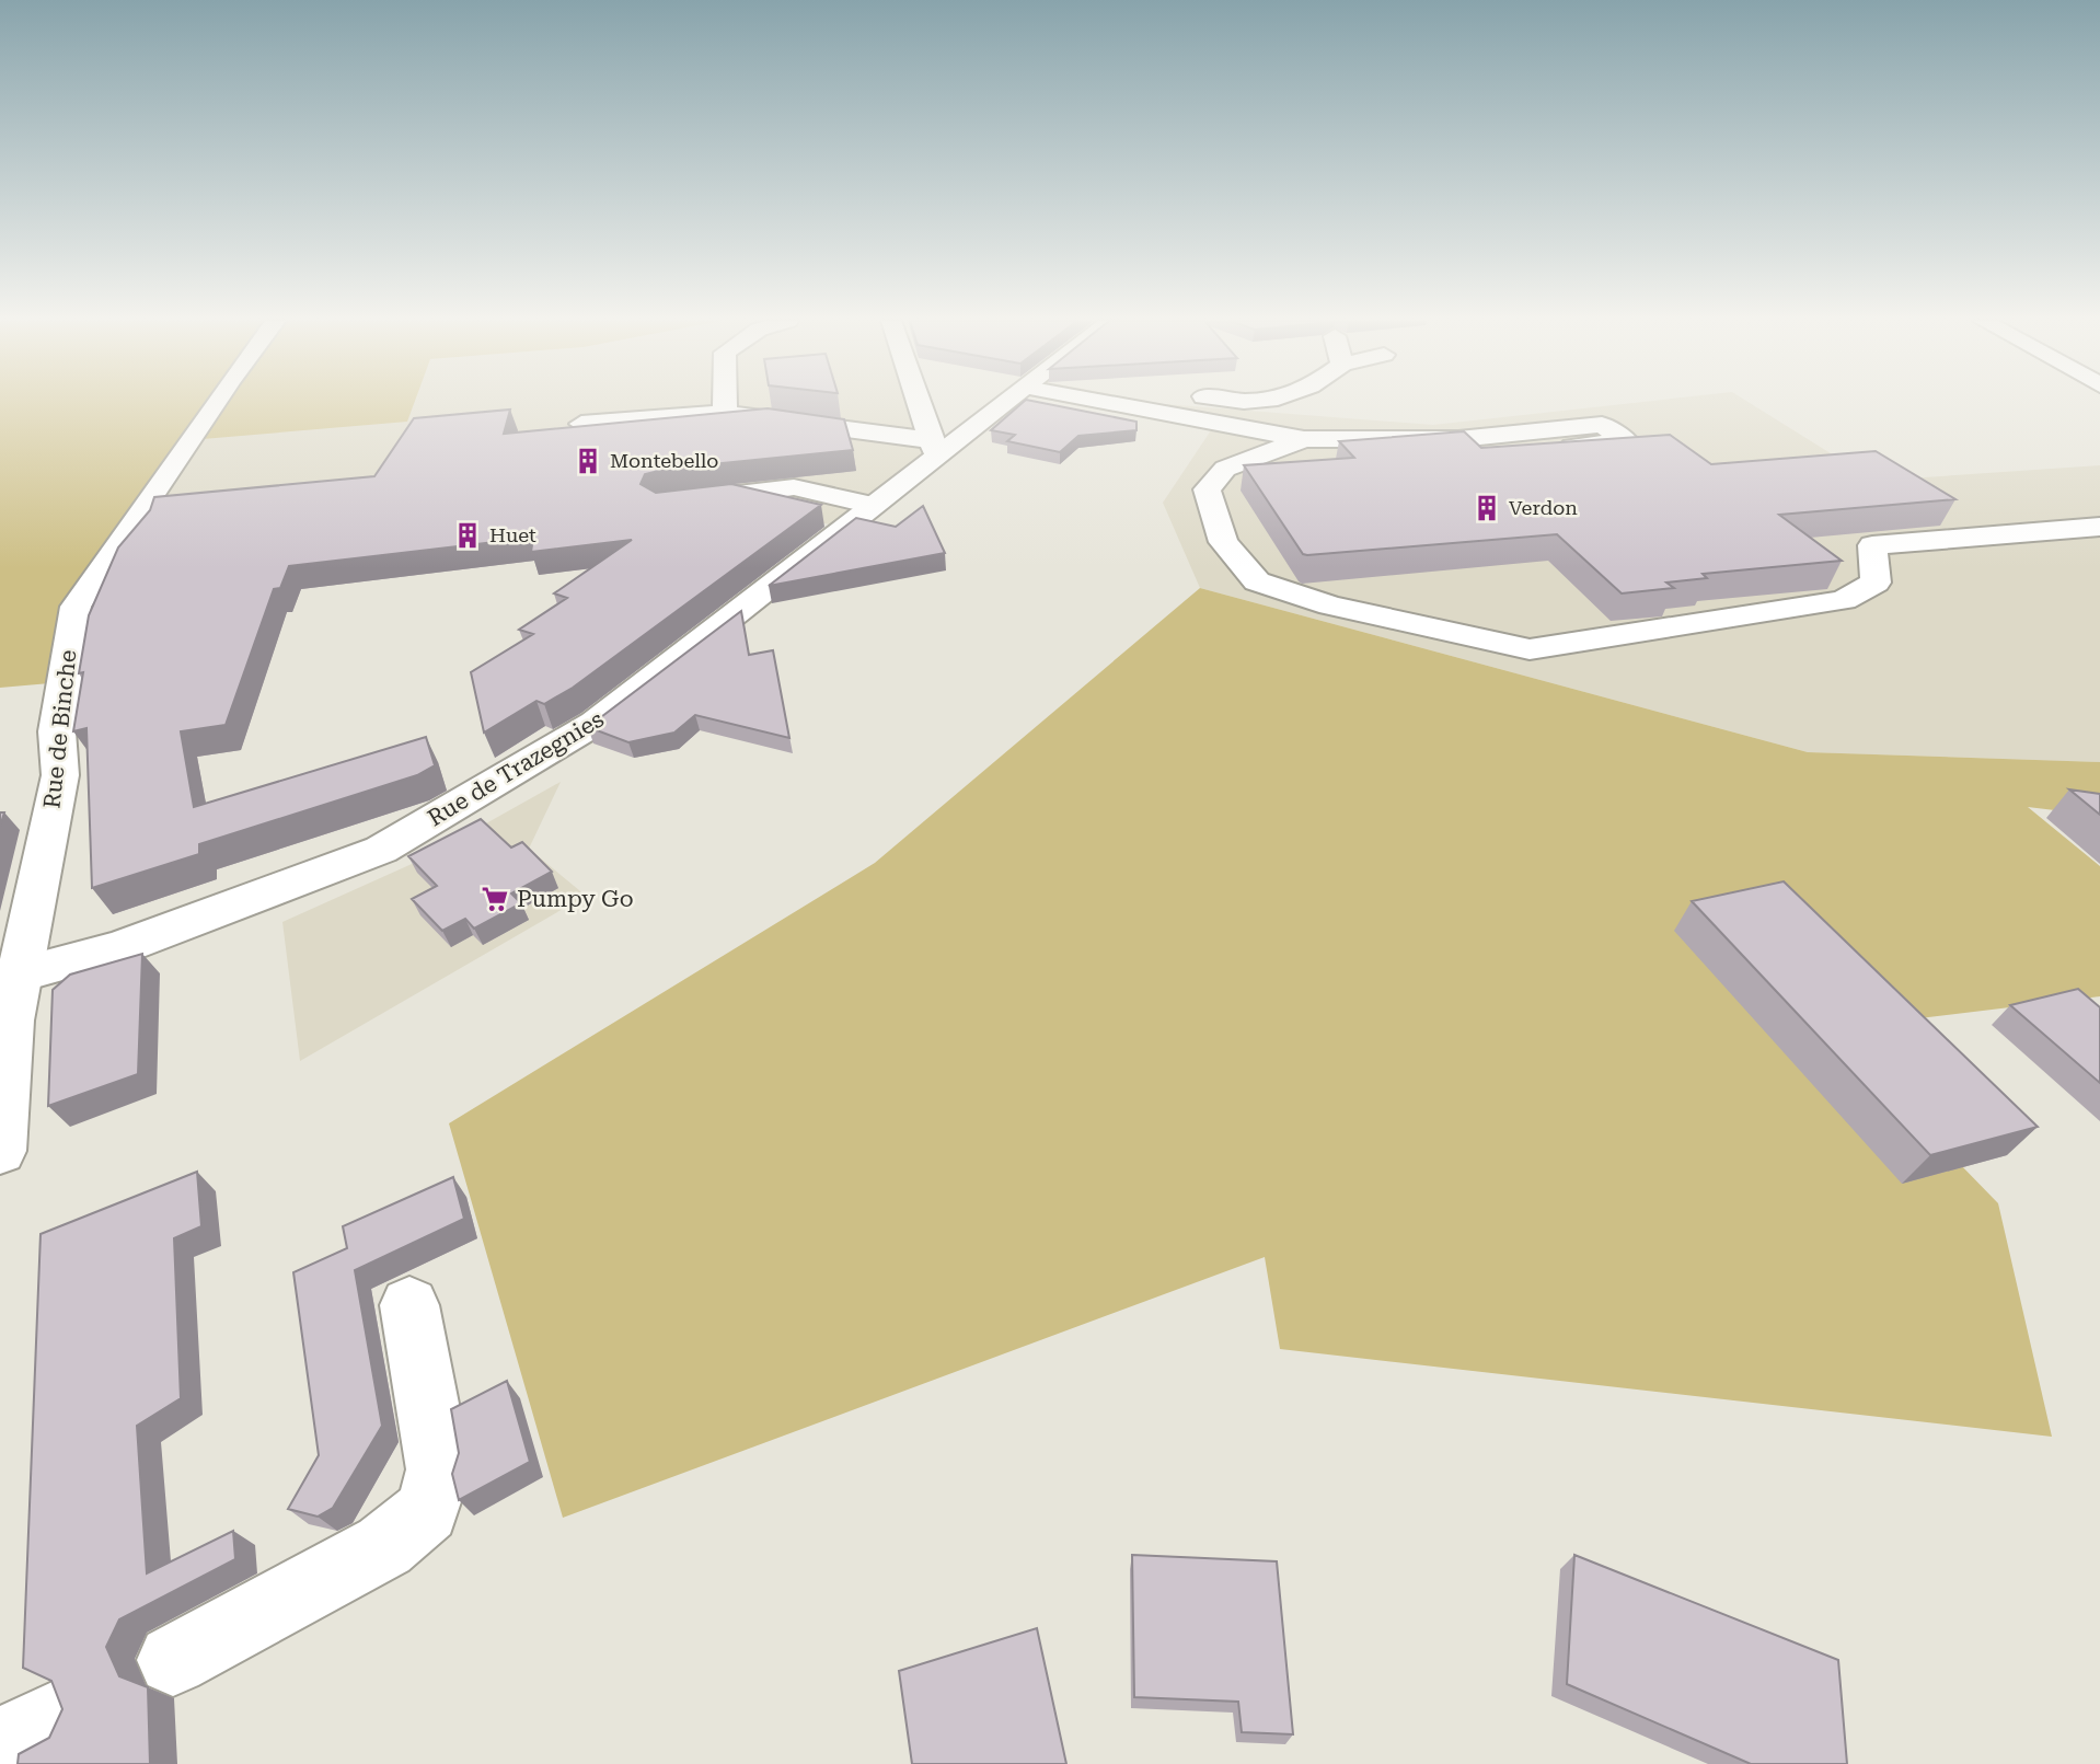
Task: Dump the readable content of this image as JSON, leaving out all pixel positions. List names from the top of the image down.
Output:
{
  "streets": {
    "street": ["Rue de Binche", "Rue de Trazegnies"]
  },
  "crossings": [
    ["Rue de Binche", "Rue de Trazegnies"]
  ],
  "places": {
    "building": ["Montebello", "Verdon", "Huet"],
    "supermarket": ["Pumpy Go"]
  }
}
